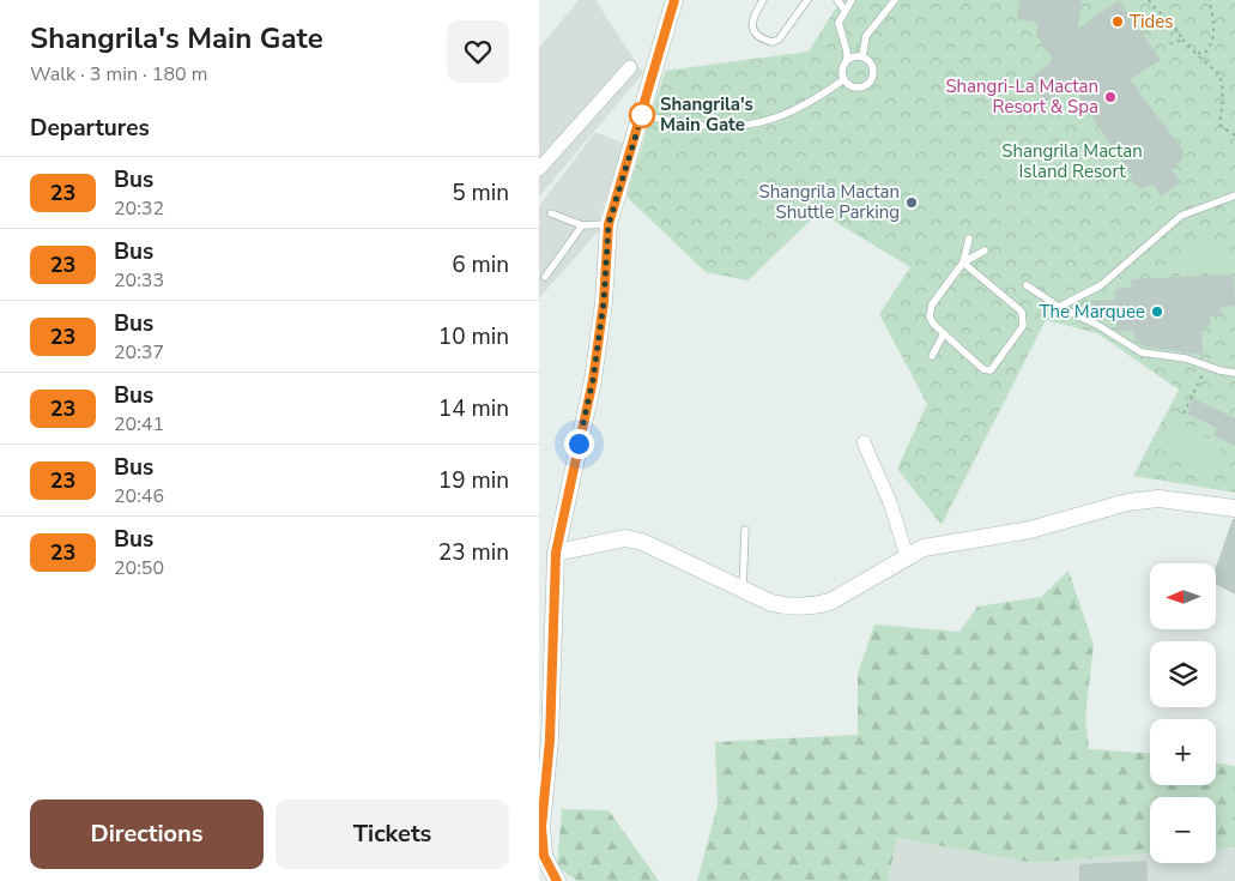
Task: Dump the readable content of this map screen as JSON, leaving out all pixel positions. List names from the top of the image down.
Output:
{
  "parks": ["Shangrila Mactan Island Resort"],
  "places": [
    "Tides",
    "Shangri-La Mactan Resort & Spa",
    "Shangrila's Main Gate",
    "Shangrila Mactan Shuttle Parking",
    "The Marquee"
  ],
  "lines": ["bus line 23"],
  "north": "left",
  "page": {
    "heading": [
      ["Shangrila's Main Gate", "Walk · 3 min · 180 m"],
      "Departures"
    ],
    "list": [
      {
        "mark": "23",
        "name": "Bus",
        "note": "20:32",
        "value": "5 min"
      },
      {
        "mark": "23",
        "name": "Bus",
        "note": "20:33",
        "value": "6 min"
      },
      {
        "mark": "23",
        "name": "Bus",
        "note": "20:37",
        "value": "10 min"
      },
      {
        "mark": "23",
        "name": "Bus",
        "note": "20:41",
        "value": "14 min"
      },
      {
        "mark": "23",
        "name": "Bus",
        "note": "20:46",
        "value": "19 min"
      },
      {
        "mark": "23",
        "name": "Bus",
        "note": "20:50",
        "value": "23 min"
      }
    ],
    "map_buttons": ["+", "−"],
    "buttons": ["Directions", "Tickets"]
  }
}
